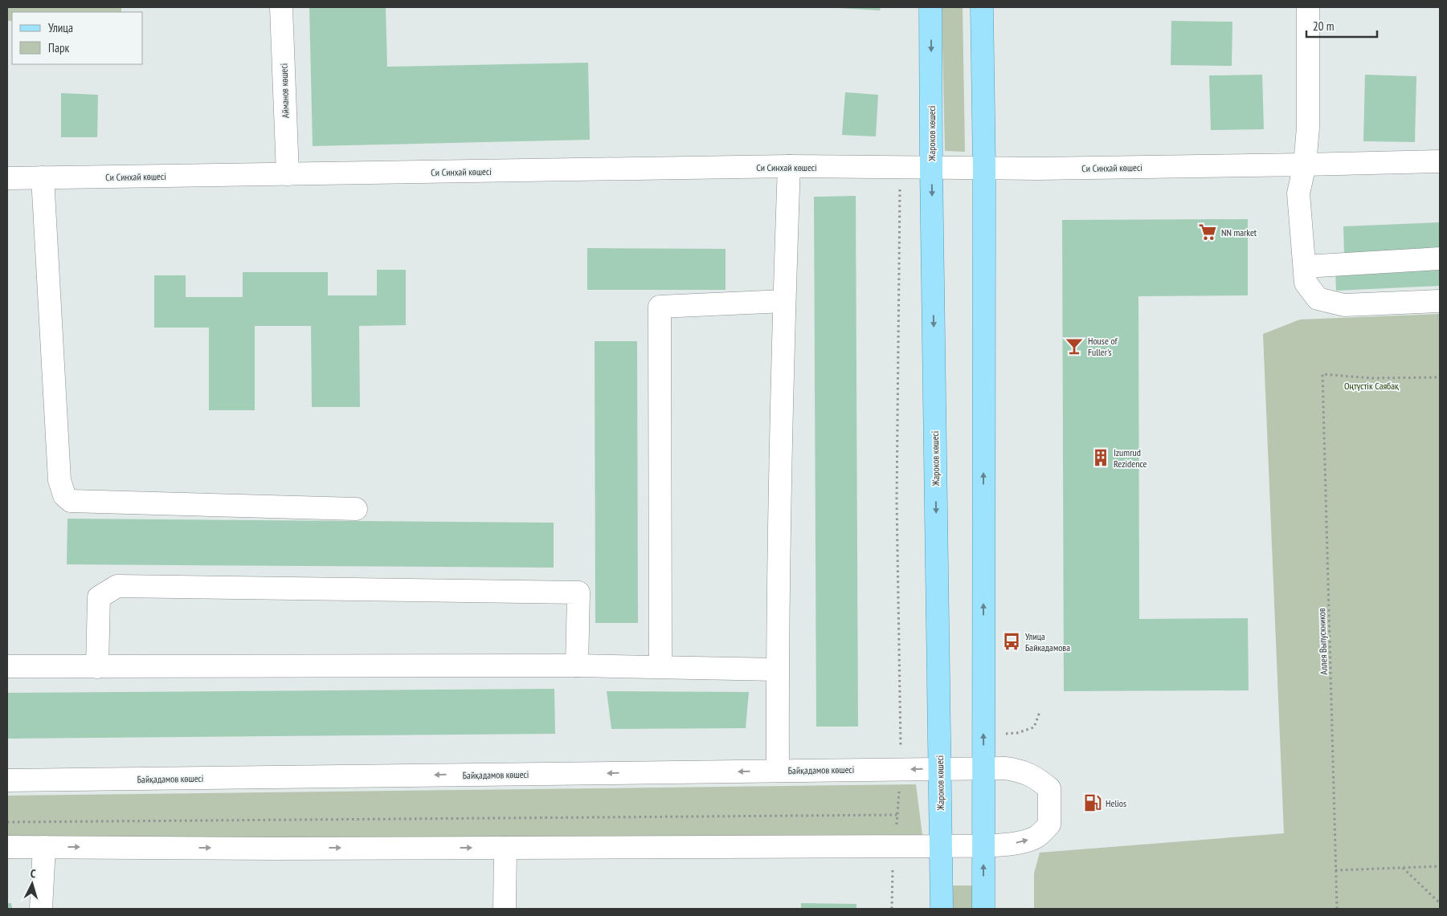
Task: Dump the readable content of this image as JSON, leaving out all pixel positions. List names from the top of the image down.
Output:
{
  "streets": {
    "main road": ["Жароков көшесі"],
    "street": ["Айманов көшесі", "Си Синхай көшесі", "Байқадамов көшесі"],
    "path": ["Аллея Выпускников"]
  },
  "crossings": [
    ["Айманов көшесі", "Си Синхай көшесі"],
    ["Жароков көшесі", "Си Синхай көшесі"],
    ["Жароков көшесі", "Байқадамов көшесі"]
  ],
  "parks": ["Оңтүстік Саябақ"],
  "places": {
    "supermarket": ["NN market"],
    "bar": ["House of Fuller's"],
    "building": ["Izumrud Rezidence"],
    "bus stop": ["Улица Байкадамова"],
    "fuel station": ["Helios"]
  },
  "legend": ["Улица", "Парк"],
  "scale_bar": "20 m",
  "north": "top"
}
